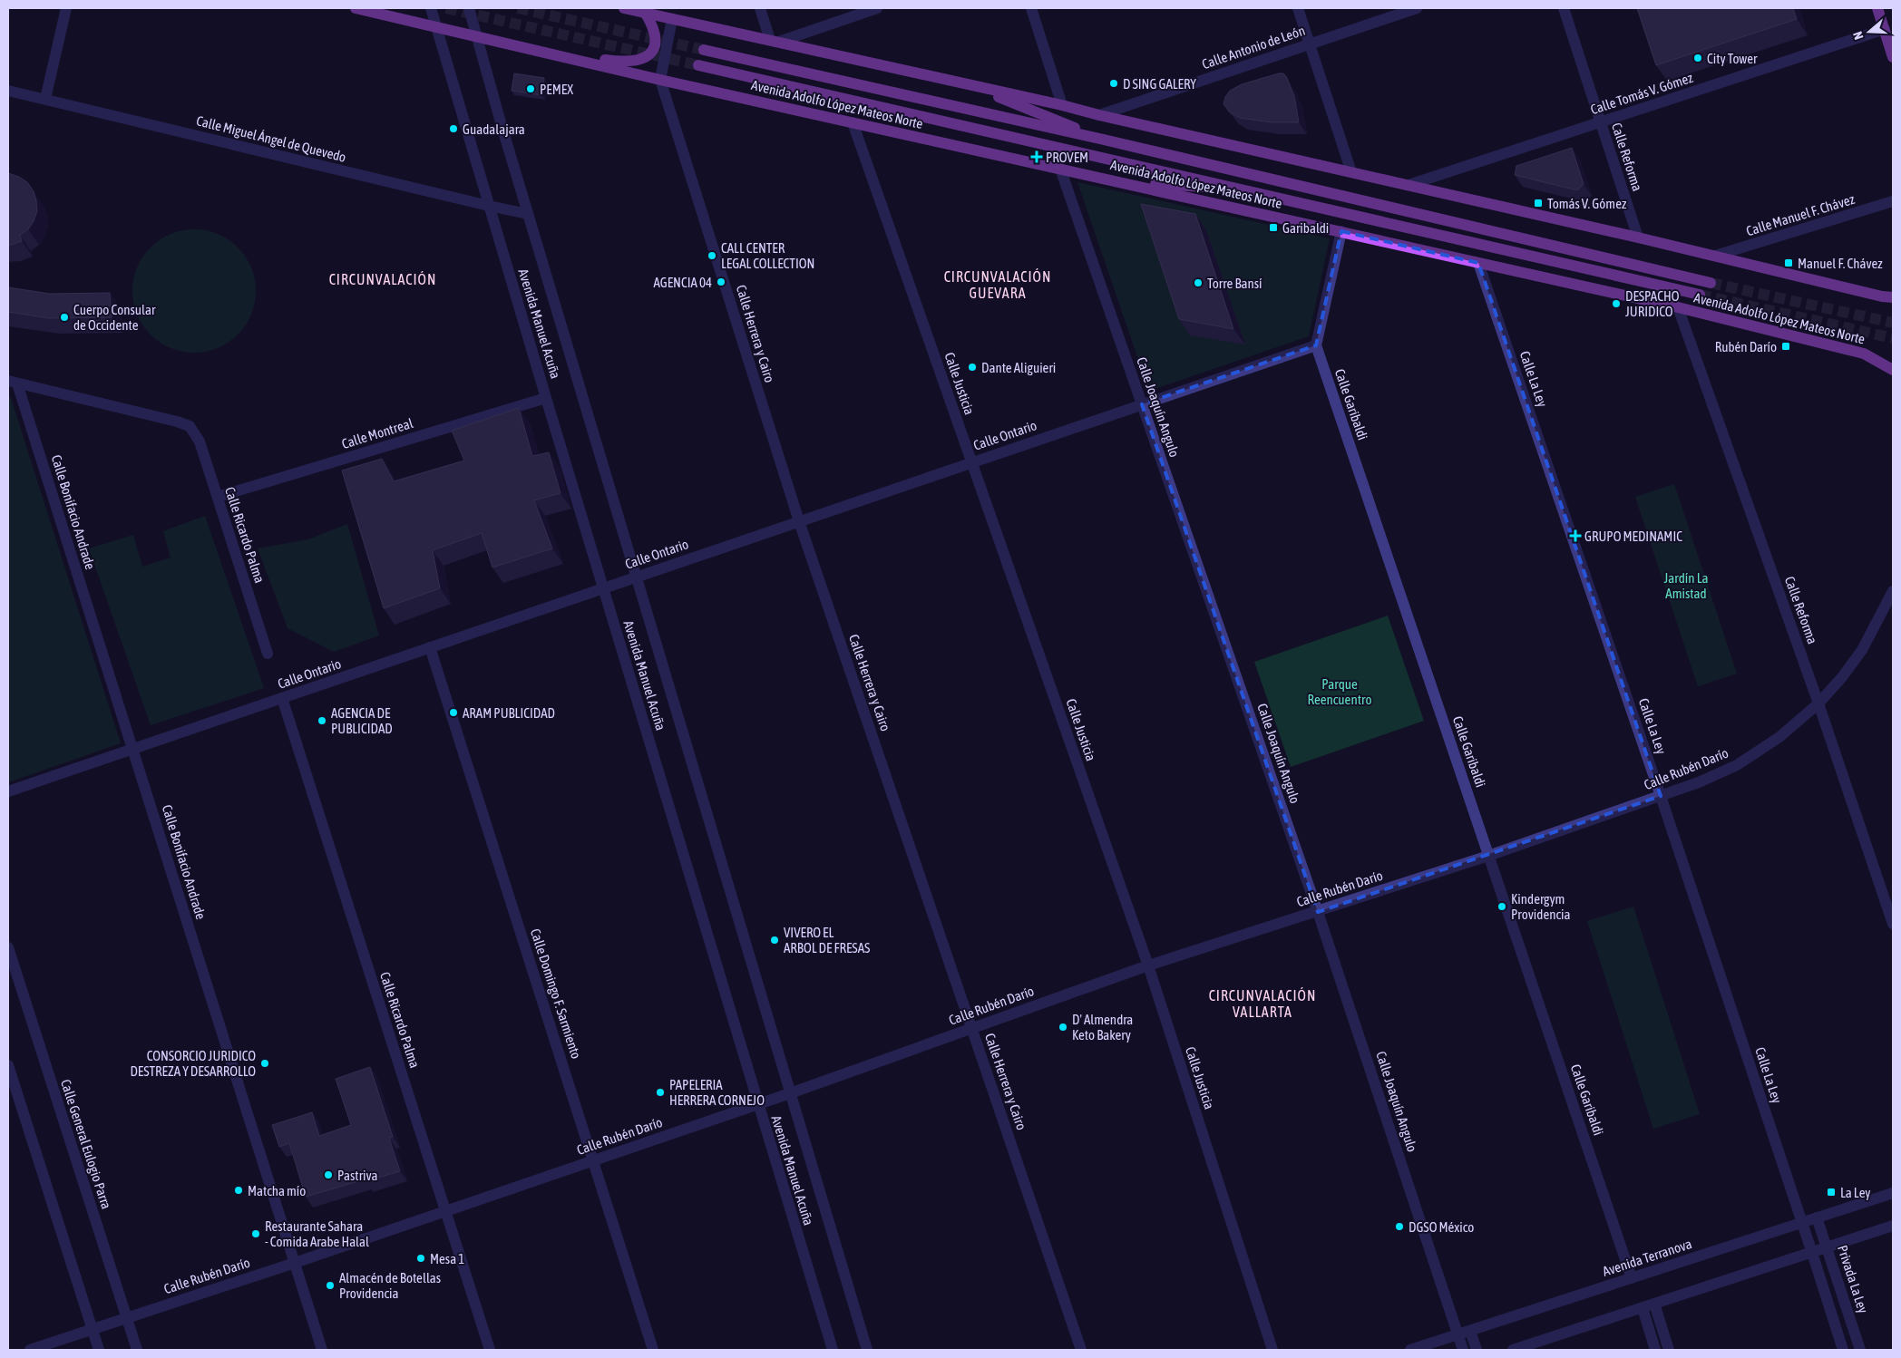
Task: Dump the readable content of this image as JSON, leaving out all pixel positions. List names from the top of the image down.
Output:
{
  "streets": {
    "main road": ["Avenida Adolfo López Mateos Norte"],
    "street": [
      "Calle Antonio de León",
      "Calle Tomás V. Gómez",
      "Calle Miguel Ángel de Quevedo",
      "Calle Reforma",
      "Calle Manuel F. Chávez",
      "Avenida Manuel Acuña",
      "Calle Herrera y Cairo",
      "Calle La Ley",
      "Calle Justicia",
      "Calle Garibaldi",
      "Calle Joaquín Angulo",
      "Calle Montreal",
      "Calle Ontario",
      "Calle Bonifacio Andrade",
      "Calle Ricardo Palma",
      "Calle Rubén Darío",
      "Calle Domingo F. Sarmiento",
      "Calle General Eulogio Parra",
      "Avenida Terranova",
      "Privada La Ley"
    ]
  },
  "crossings": [
    ["Calle Tomás V. Gómez", "Calle Reforma"],
    ["Avenida Adolfo López Mateos Norte", "Calle Reforma"],
    ["Avenida Adolfo López Mateos Norte", "Avenida Manuel Acuña"],
    ["Avenida Adolfo López Mateos Norte", "Calle Herrera y Cairo"],
    ["Avenida Adolfo López Mateos Norte", "Calle La Ley"],
    ["Avenida Adolfo López Mateos Norte", "Calle Justicia"],
    ["Avenida Adolfo López Mateos Norte", "Calle Joaquín Angulo"],
    ["Calle Miguel Ángel de Quevedo", "Avenida Manuel Acuña"],
    ["Calle Reforma", "Calle Rubén Darío"],
    ["Avenida Manuel Acuña", "Calle Montreal"],
    ["Avenida Manuel Acuña", "Calle Ontario"],
    ["Avenida Manuel Acuña", "Calle Rubén Darío"],
    ["Calle Herrera y Cairo", "Calle Ontario"],
    ["Calle Herrera y Cairo", "Calle Rubén Darío"],
    ["Calle La Ley", "Calle Rubén Darío"],
    ["Calle La Ley", "Avenida Terranova"],
    ["Calle Justicia", "Calle Ontario"],
    ["Calle Justicia", "Calle Rubén Darío"],
    ["Calle Garibaldi", "Calle Ontario"],
    ["Calle Garibaldi", "Calle Rubén Darío"],
    ["Calle Garibaldi", "Avenida Terranova"],
    ["Calle Joaquín Angulo", "Calle Ontario"],
    ["Calle Joaquín Angulo", "Calle Rubén Darío"],
    ["Calle Joaquín Angulo", "Avenida Terranova"],
    ["Calle Montreal", "Calle Ricardo Palma"],
    ["Calle Ontario", "Calle Bonifacio Andrade"],
    ["Calle Ontario", "Calle Ricardo Palma"],
    ["Calle Ontario", "Calle Domingo F. Sarmiento"],
    ["Calle Bonifacio Andrade", "Calle Ricardo Palma"],
    ["Calle Bonifacio Andrade", "Calle Rubén Darío"],
    ["Calle Ricardo Palma", "Calle Rubén Darío"],
    ["Calle Rubén Darío", "Calle Domingo F. Sarmiento"],
    ["Calle Rubén Darío", "Calle General Eulogio Parra"],
    ["Avenida Terranova", "Privada La Ley"]
  ],
  "districts": ["CIRCUNVALACIÓN GUEVARA", "CIRCUNVALACIÓN", "CIRCUNVALACIÓN VALLARTA"],
  "parks": ["Jardín La Amistad", "Parque Reencuentro"],
  "places": {
    "other": [
      "City Tower",
      "D SING GALERY",
      "PEMEX",
      "Guadalajara",
      "CALL CENTER LEGAL COLLECTION",
      "AGENCIA 04",
      "Torre Bansí",
      "DESPACHO JURIDICO",
      "Cuerpo Consular de Occidente",
      "Dante Aliguieri",
      "ARAM PUBLICIDAD",
      "AGENCIA DE PUBLICIDAD",
      "Kindergym Providencia",
      "VIVERO EL ARBOL DE FRESAS",
      "D' Almendra Keto Bakery",
      "CONSORCIO JURIDICO DESTREZA Y DESARROLLO",
      "PAPELERIA HERRERA CORNEJO",
      "Pastriva",
      "Matcha mío",
      "DGSO México",
      "Restaurante Sahara - Comida Arabe Halal",
      "Mesa 1",
      "Almacén de Botellas Providencia"
    ],
    "health": ["PROVEM", "GRUPO MEDINAMIC"],
    "transit": [
      "Tomás V. Gómez",
      "Garibaldi",
      "Manuel F. Chávez",
      "Rubén Darío",
      "La Ley"
    ]
  },
  "north": "left"
}
